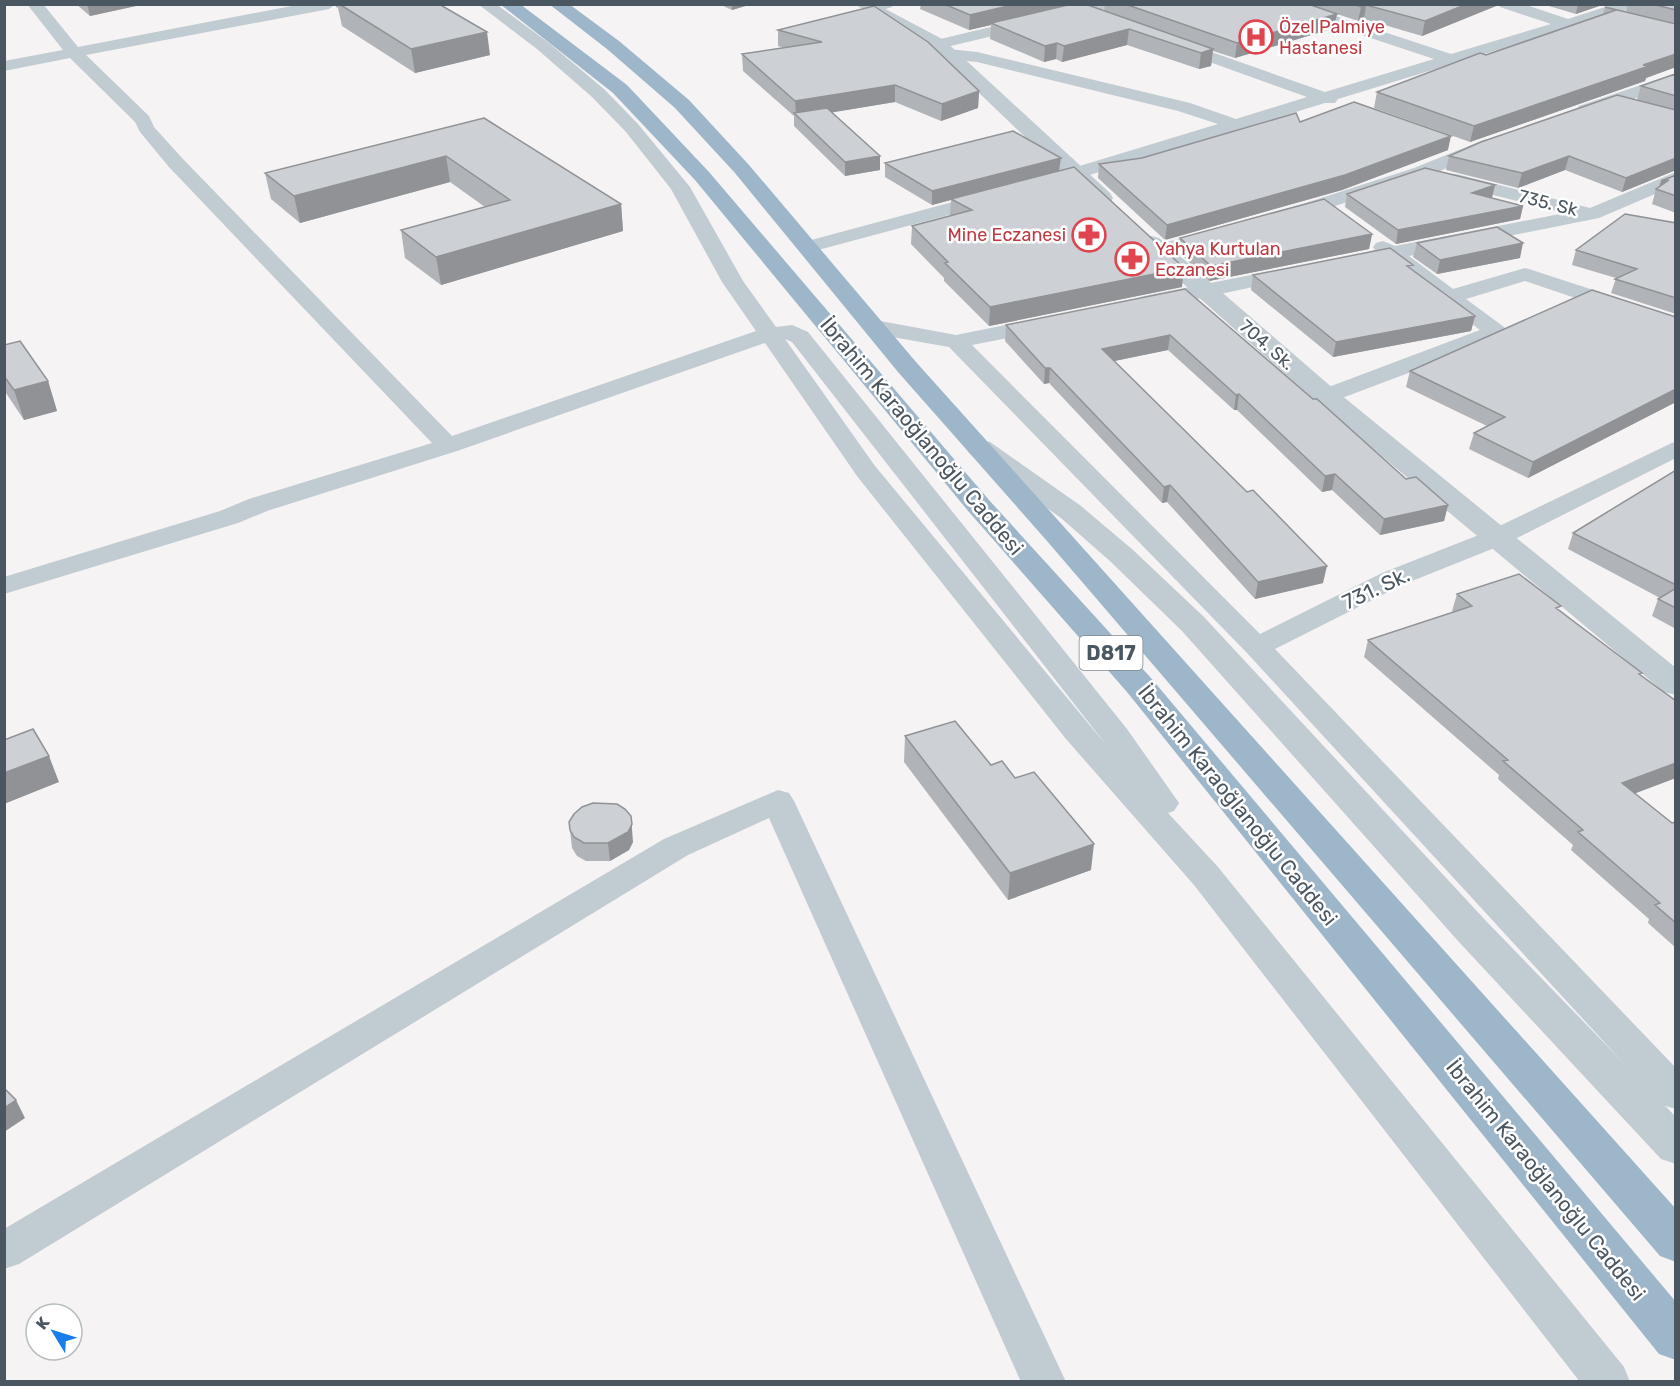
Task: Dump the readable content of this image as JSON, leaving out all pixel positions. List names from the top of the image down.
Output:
{
  "streets": {
    "highway": ["İbrahim Karaoğlanoğlu Caddesi", "D817"],
    "street": ["735. Sk", "704. Sk.", "731. Sk."]
  },
  "crossings": [
    ["704. Sk.", "731. Sk."]
  ],
  "places": {
    "hospital": ["Özel Palmiye Hastanesi"],
    "pharmacy": ["Mine Eczanesi", "Yahya Kurtulan Eczanesi"]
  },
  "north": "top left"
}
